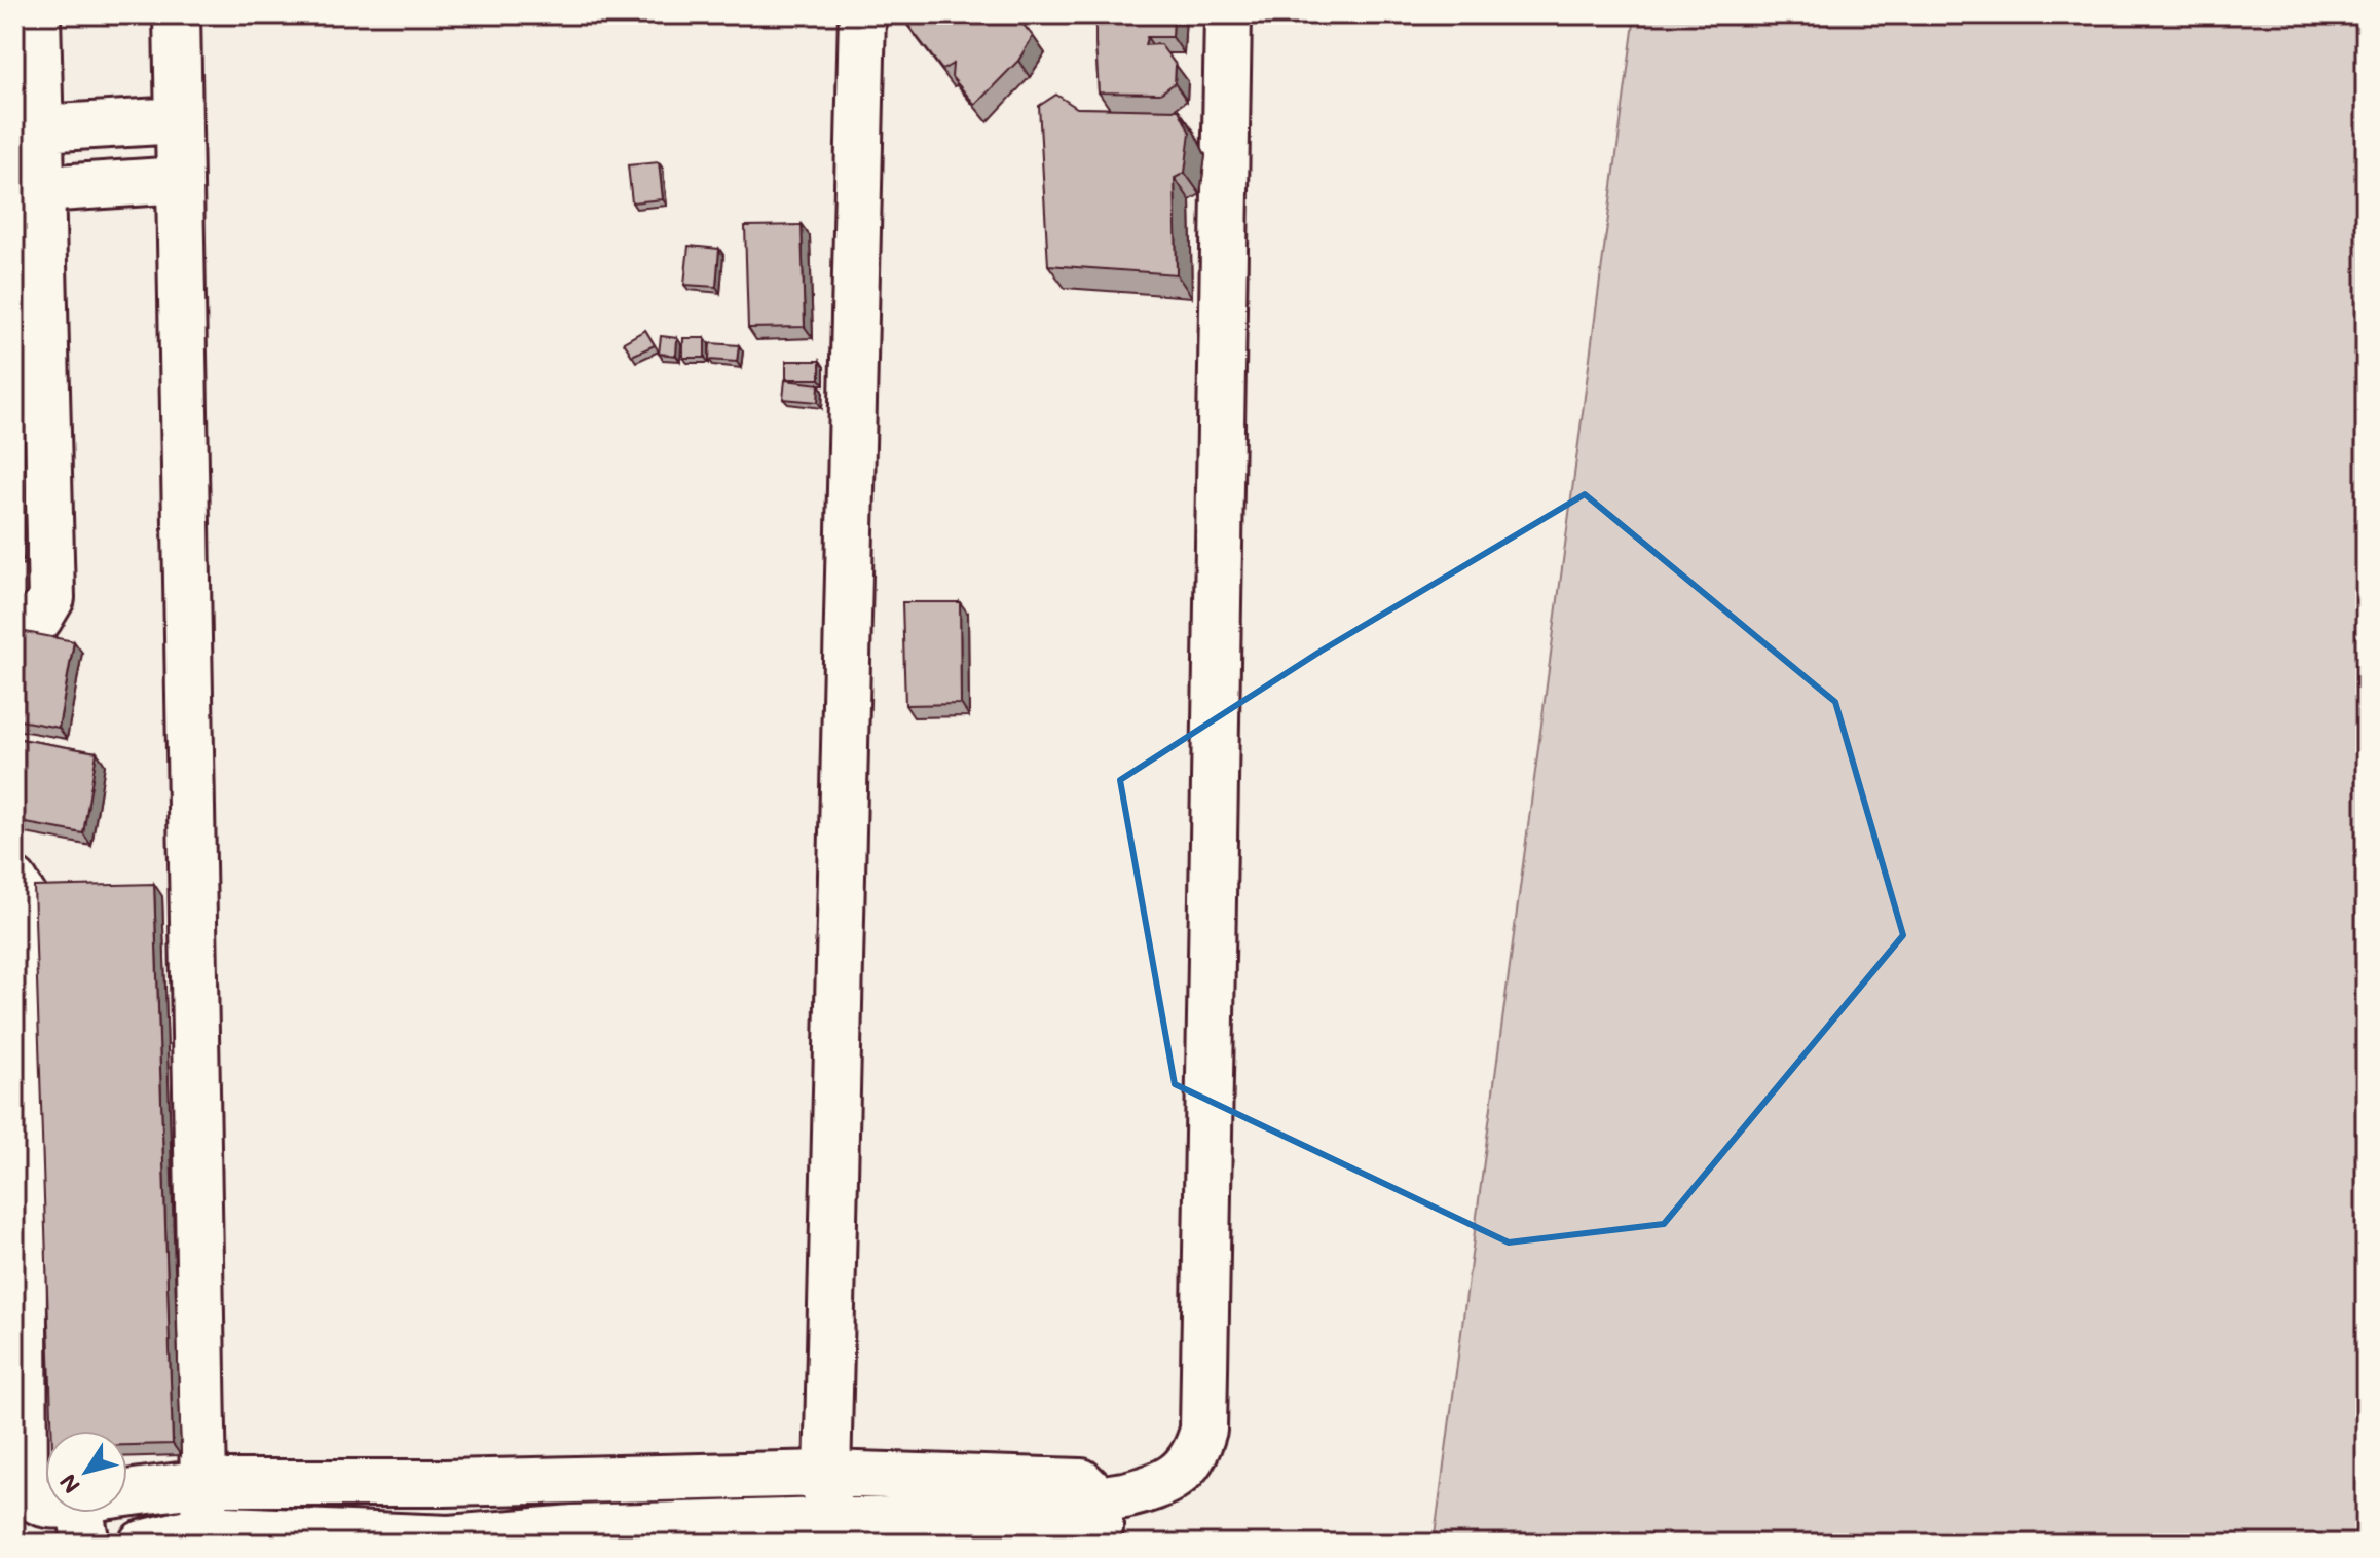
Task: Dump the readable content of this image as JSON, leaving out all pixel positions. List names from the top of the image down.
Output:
{
  "north": "bottom left"
}
